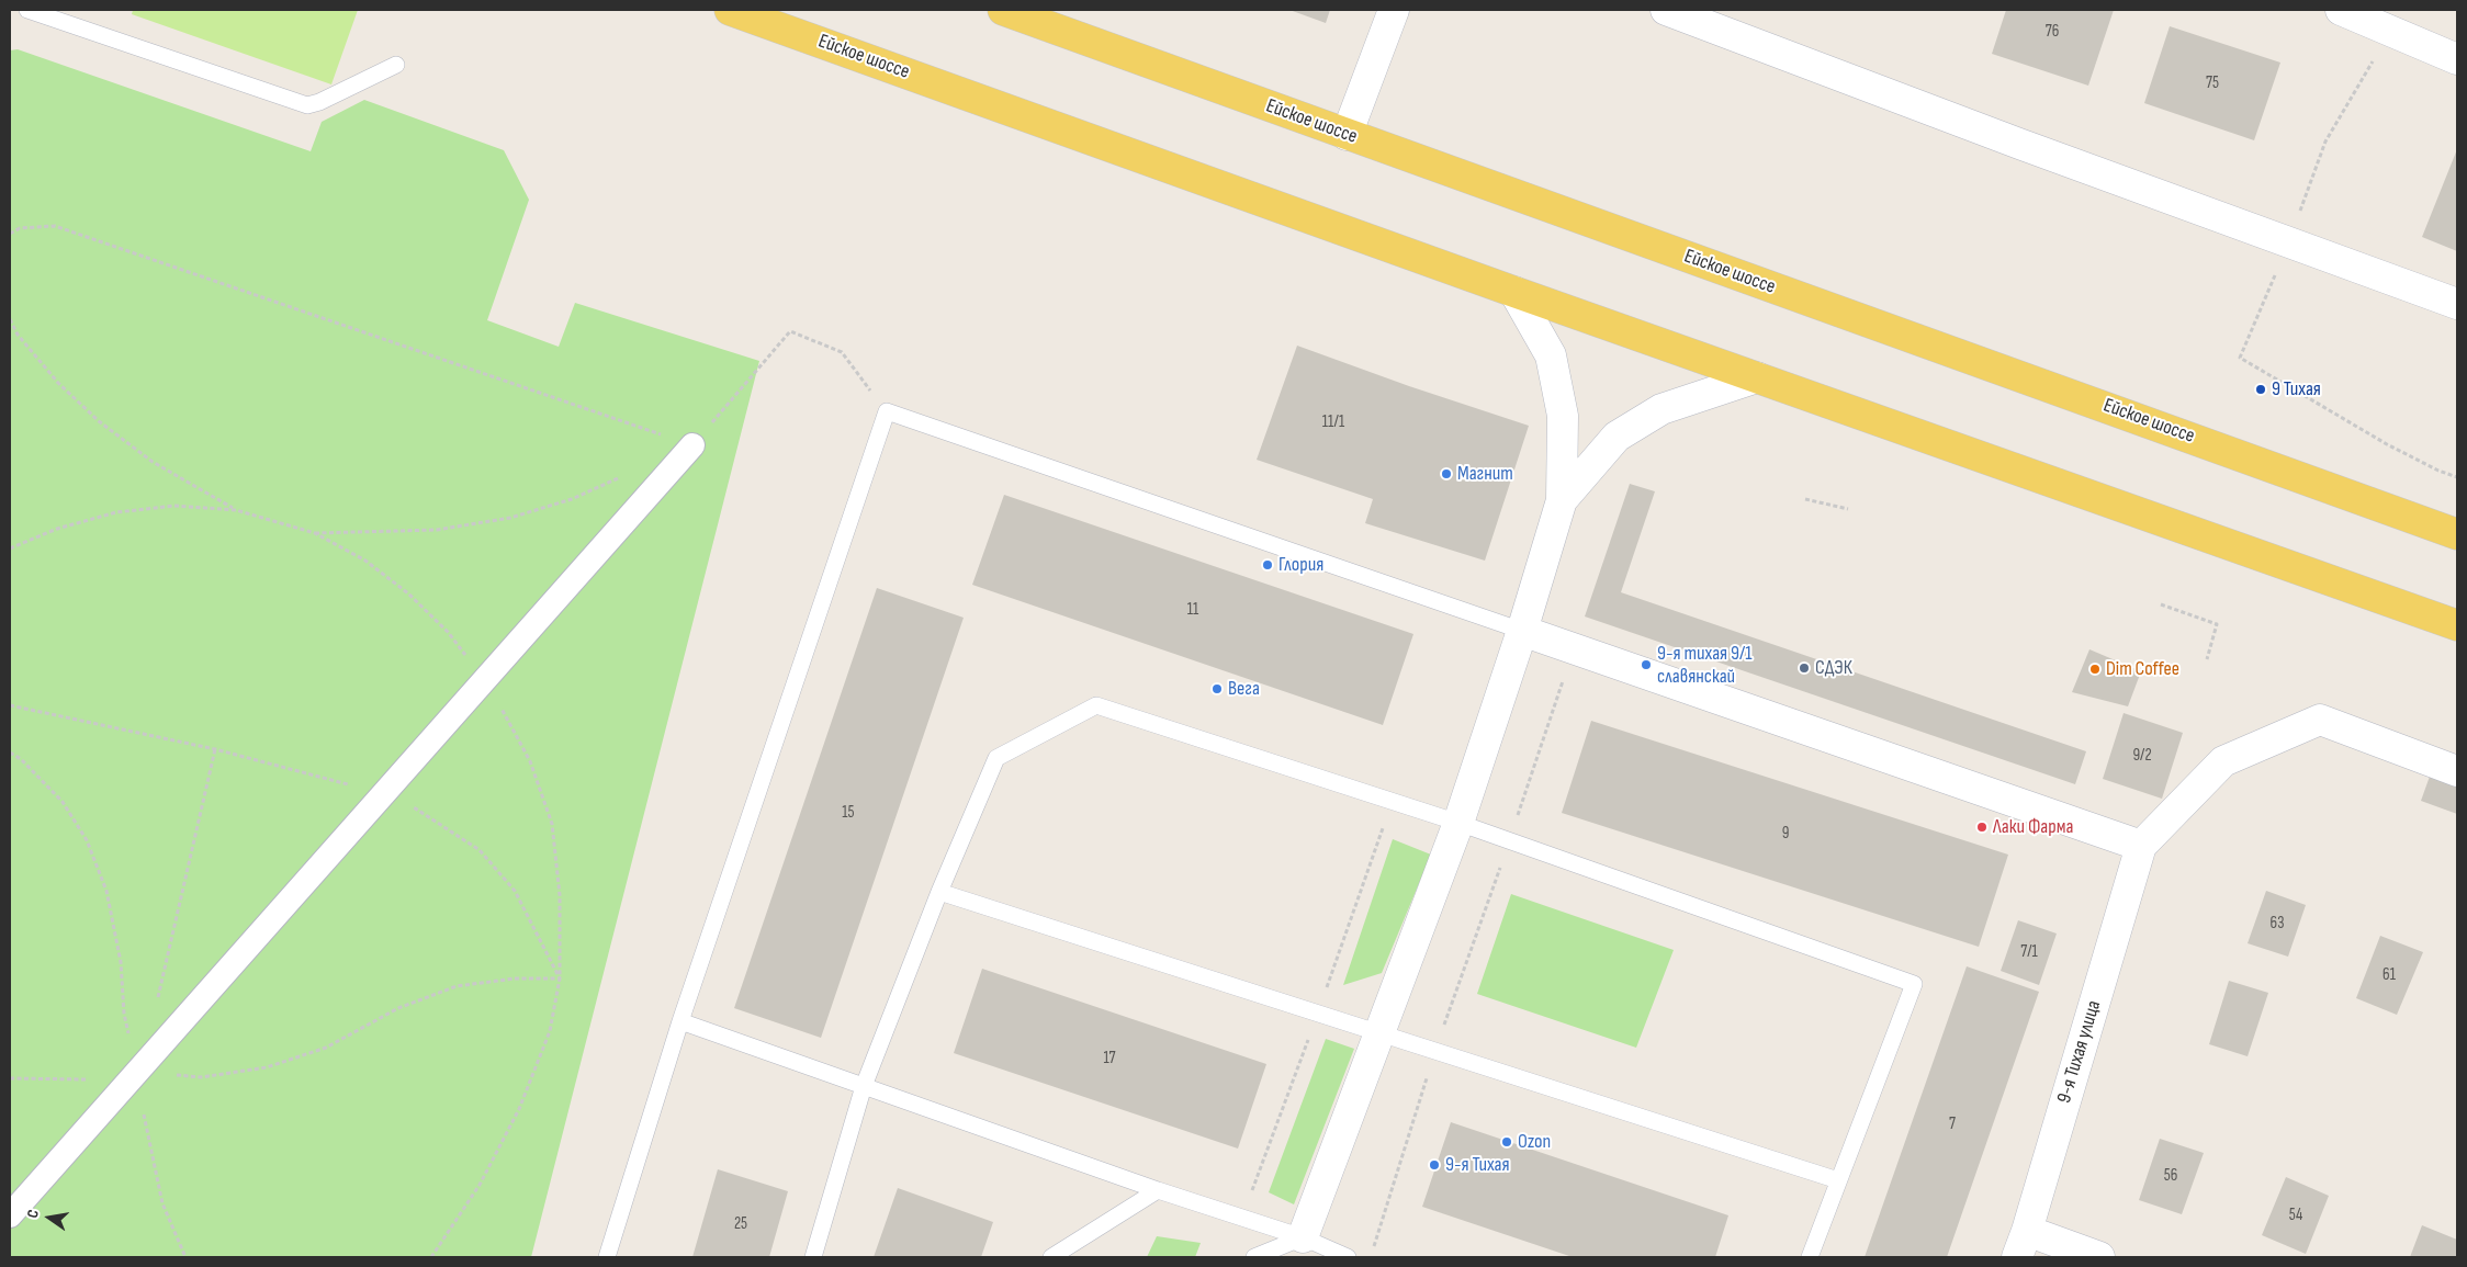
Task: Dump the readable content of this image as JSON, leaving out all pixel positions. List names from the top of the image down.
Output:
{
  "streets": {
    "main road": ["Ейское шоссе"],
    "street": ["9-я Тихая улица"]
  },
  "places": [
    "9 Тихая",
    "Магнит",
    "Глория",
    "9-я тихая 9/1 славянскай",
    "СДЭК",
    "Dim Coffee",
    "Вега",
    "Лаки Фарма",
    "Ozon",
    "9-я Тихая"
  ],
  "house_numbers": [
    "76",
    "75",
    "11/1",
    "11",
    "9/2",
    "15",
    "9",
    "63",
    "7/1",
    "61",
    "17",
    "7",
    "56",
    "54",
    "25"
  ],
  "north": "left"
}
